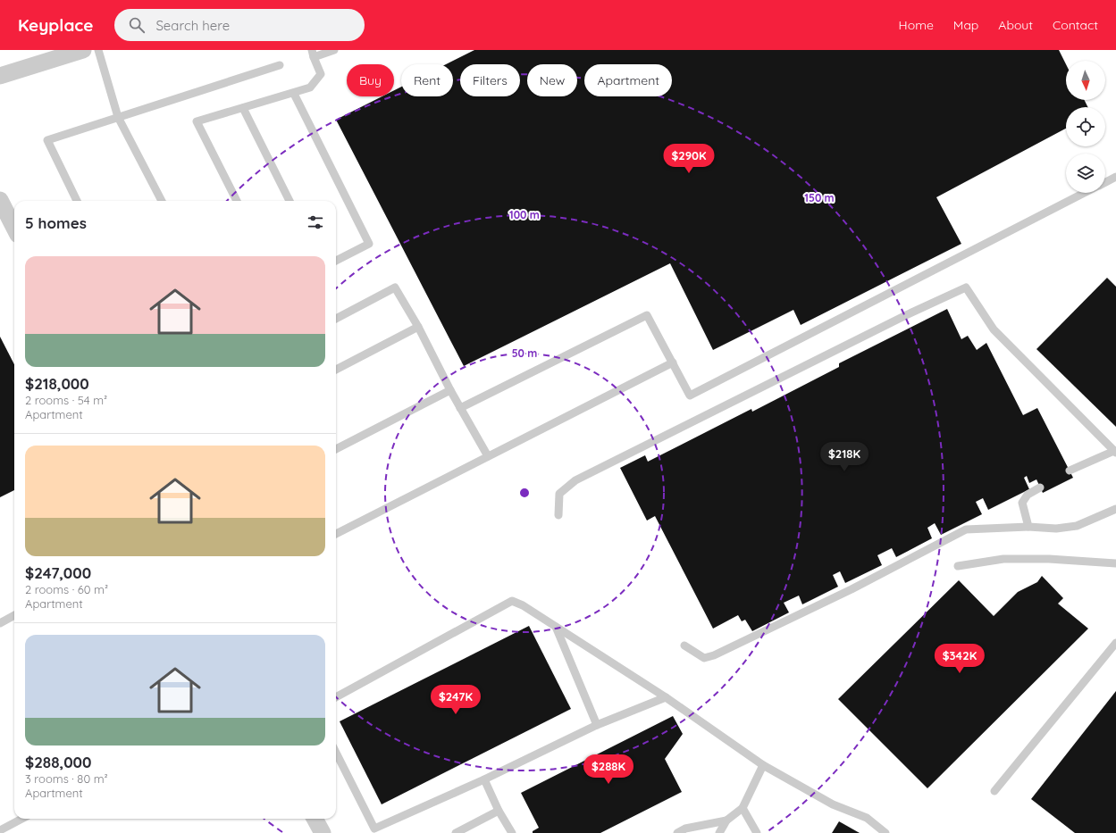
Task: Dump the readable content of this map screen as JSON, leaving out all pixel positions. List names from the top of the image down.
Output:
{
  "north": "bottom",
  "page": {
    "header": "Keyplace",
    "search": "Search here",
    "nav": [
      "Home",
      "Map",
      "About",
      "Contact"
    ],
    "chip": [
      "Buy",
      "Rent",
      "Filters",
      "New",
      "Apartment"
    ],
    "price": [
      "$290K",
      "$218K",
      "$342K",
      "$247K",
      "$288K"
    ],
    "heading": "5 homes",
    "list": [
      {
        "name": "$218,000",
        "note": "2 rooms · 54 m² · Apartment"
      },
      {
        "name": "$247,000",
        "note": "2 rooms · 60 m² · Apartment"
      },
      {
        "name": "$288,000",
        "note": "3 rooms · 80 m² · Apartment"
      }
    ]
  },
  "rings": ["150 m", "100 m", "50 m"]
}
